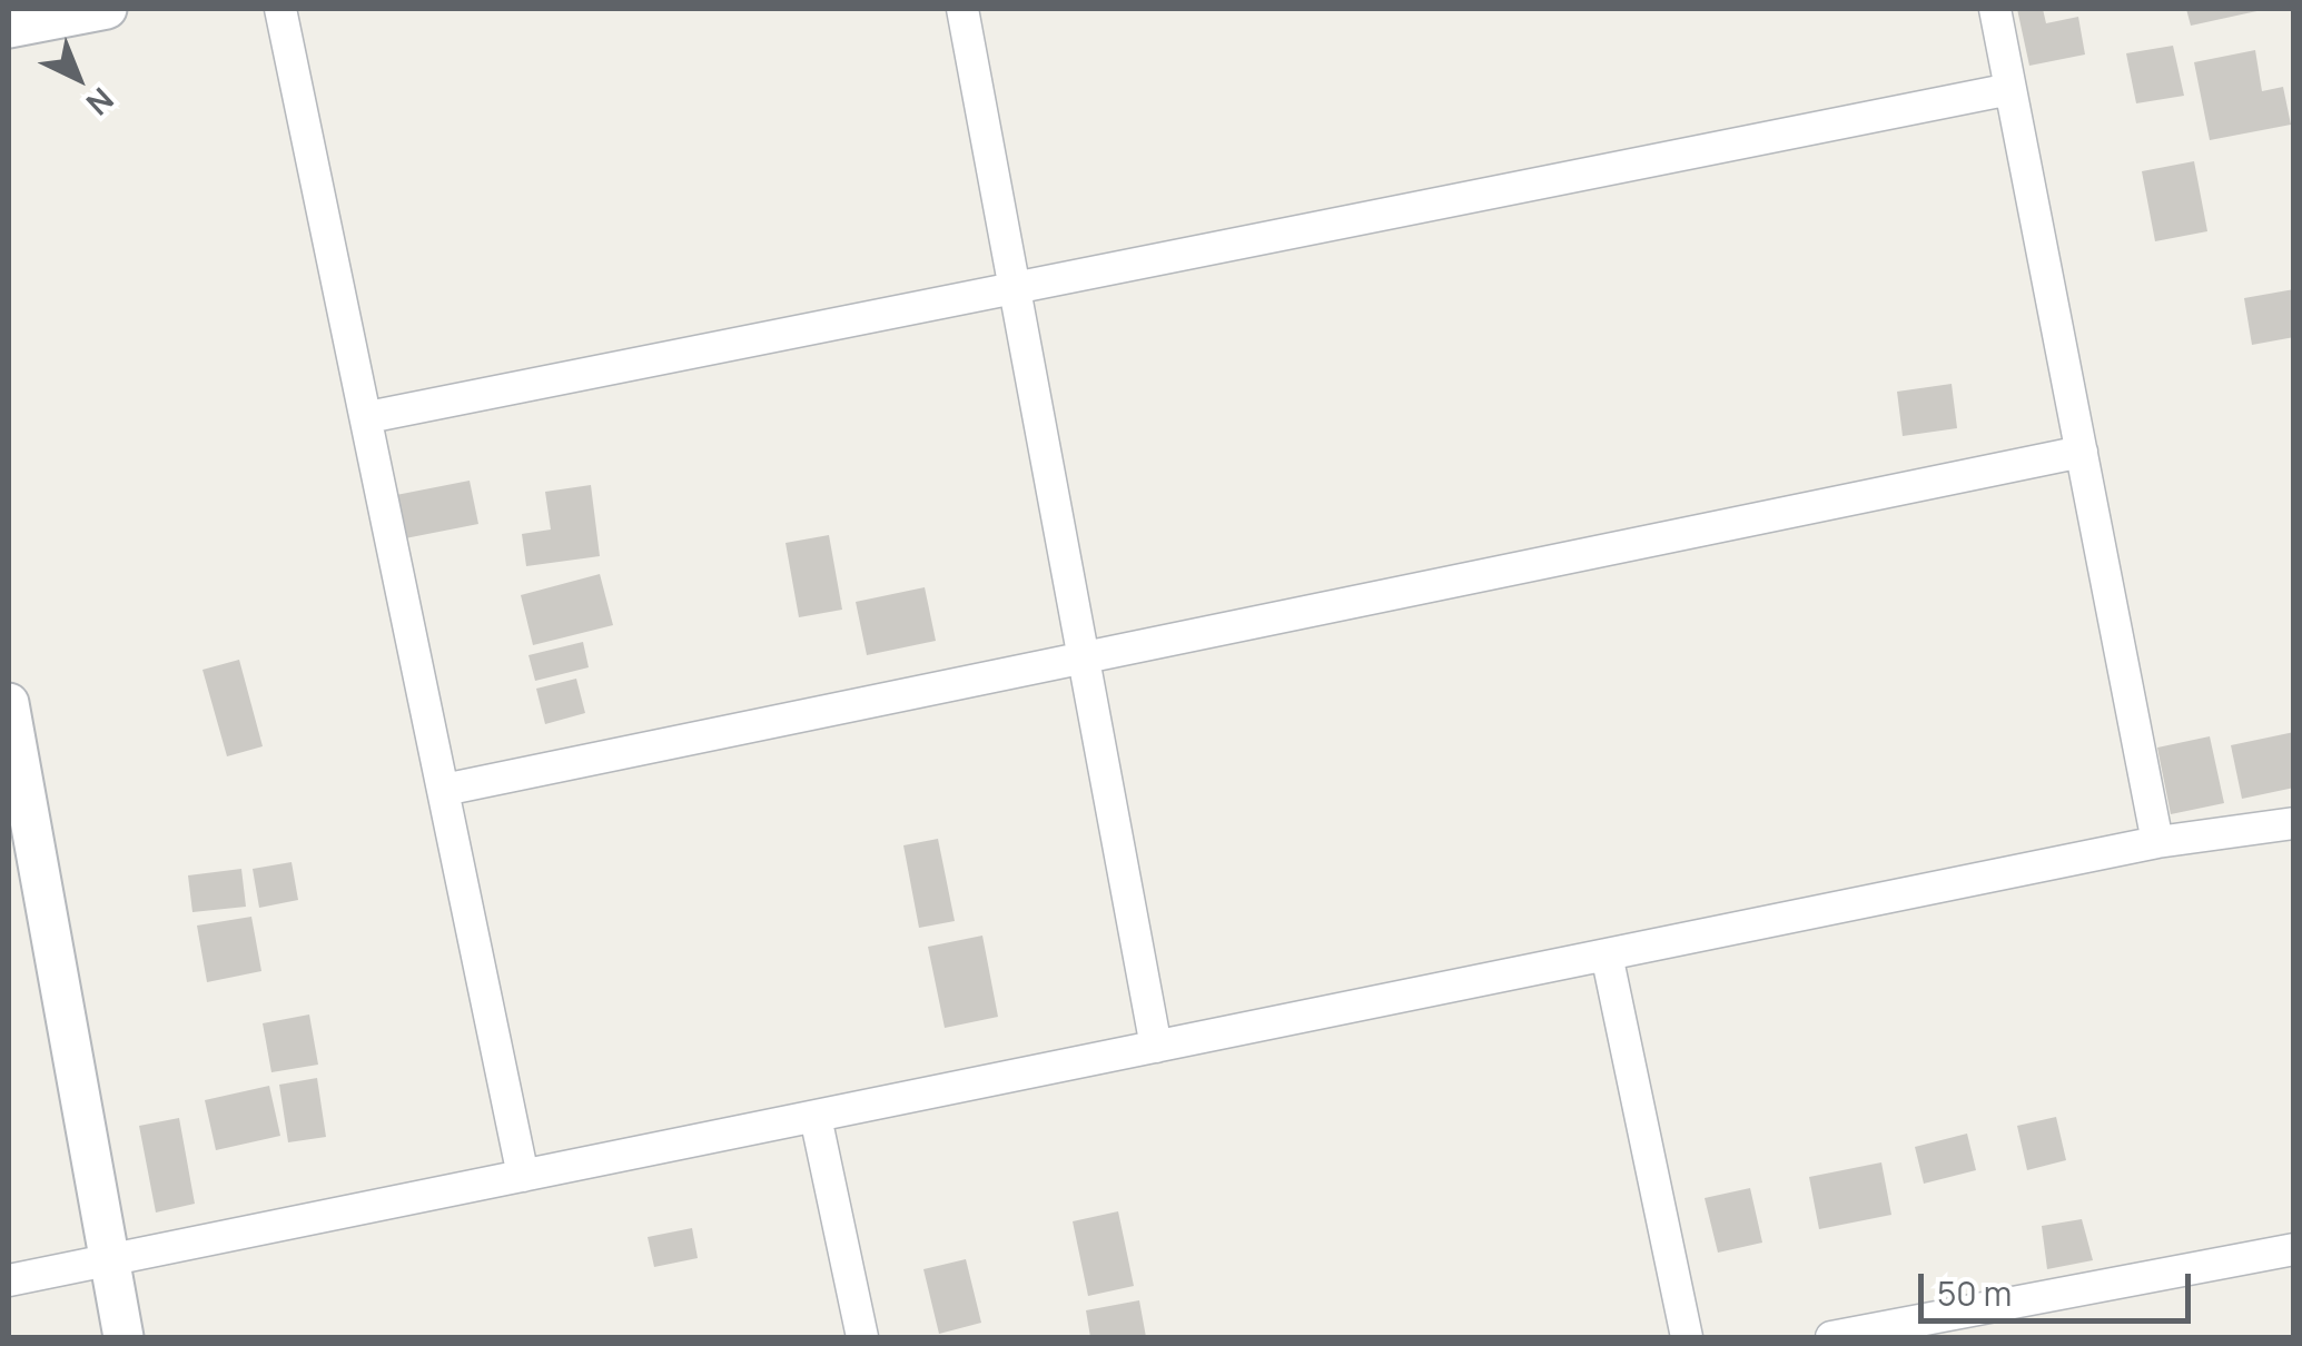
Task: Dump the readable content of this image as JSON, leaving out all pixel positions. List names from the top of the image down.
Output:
{
  "scale_bar": "50 m",
  "north": "bottom right"
}
